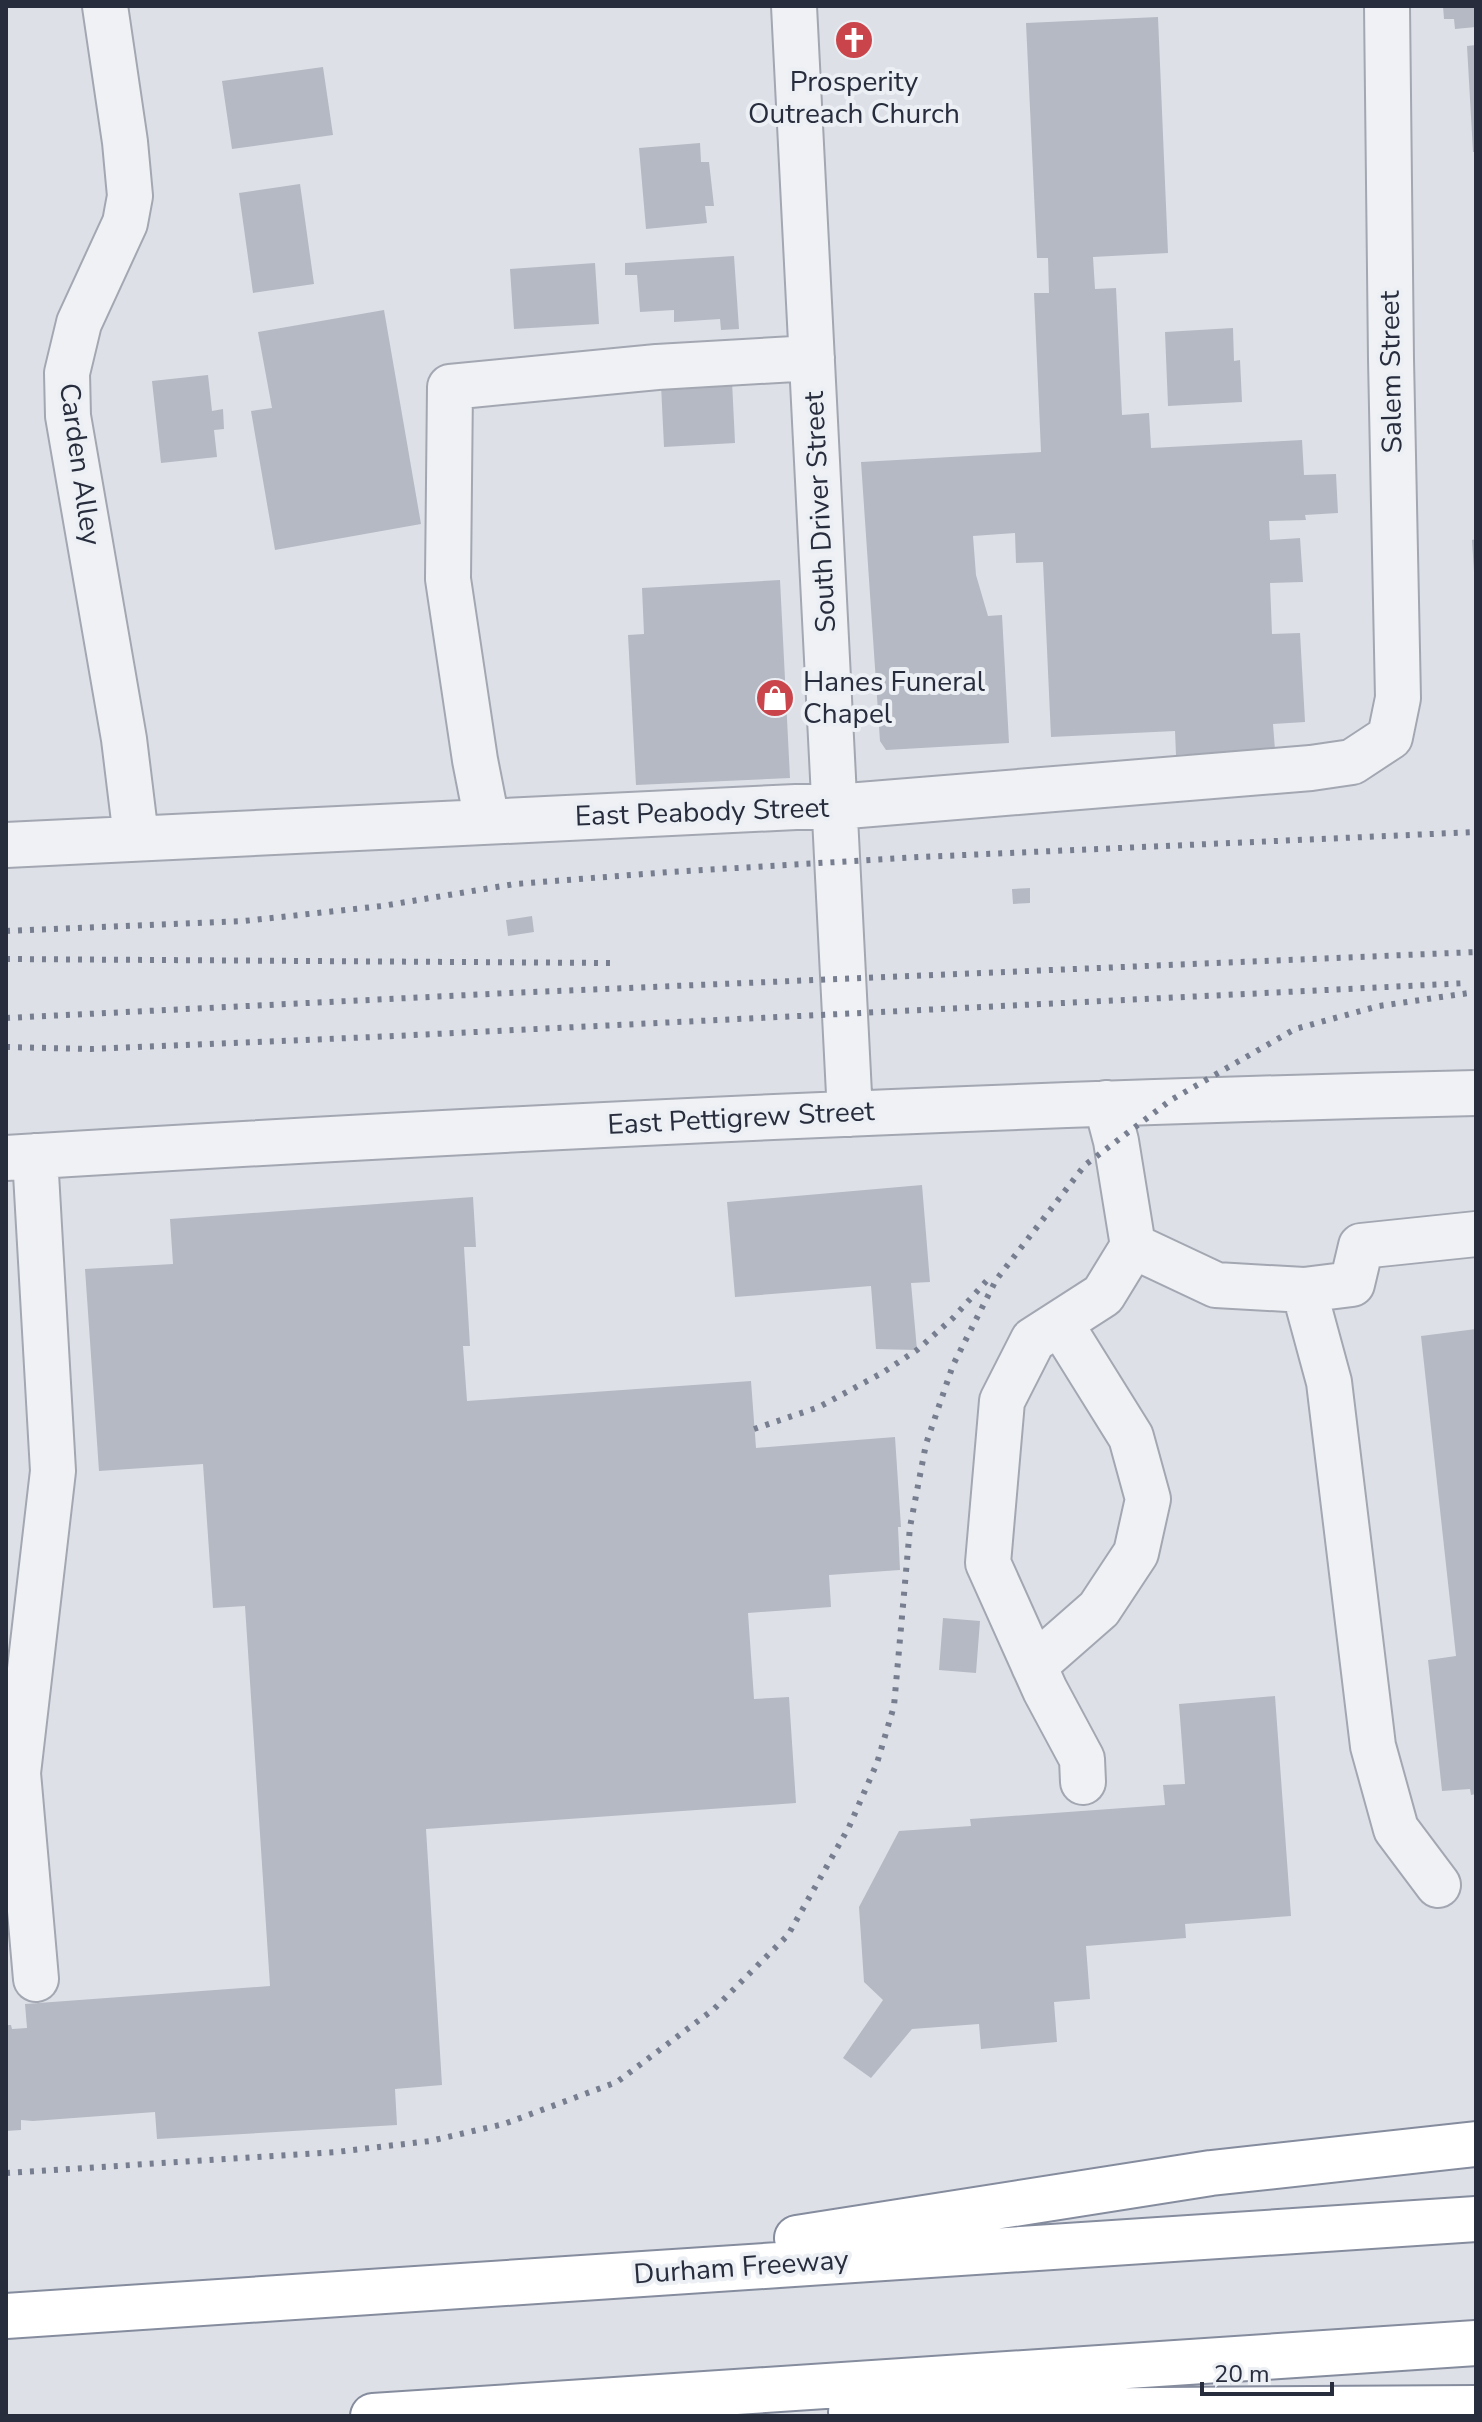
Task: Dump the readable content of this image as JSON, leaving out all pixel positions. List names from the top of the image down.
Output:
{
  "streets": {
    "highway": ["Durham Freeway"],
    "street": [
      "Salem Street",
      "Carden Alley",
      "South Driver Street",
      "East Peabody Street",
      "East Pettigrew Street"
    ]
  },
  "crossings": [
    ["Salem Street", "East Peabody Street"],
    ["Carden Alley", "East Peabody Street"],
    ["South Driver Street", "East Peabody Street"],
    ["South Driver Street", "East Pettigrew Street"]
  ],
  "places": {
    "church": ["Prosperity Outreach Church"],
    "shop": ["Hanes Funeral Chapel"]
  },
  "scale_bar": "20 m"
}
